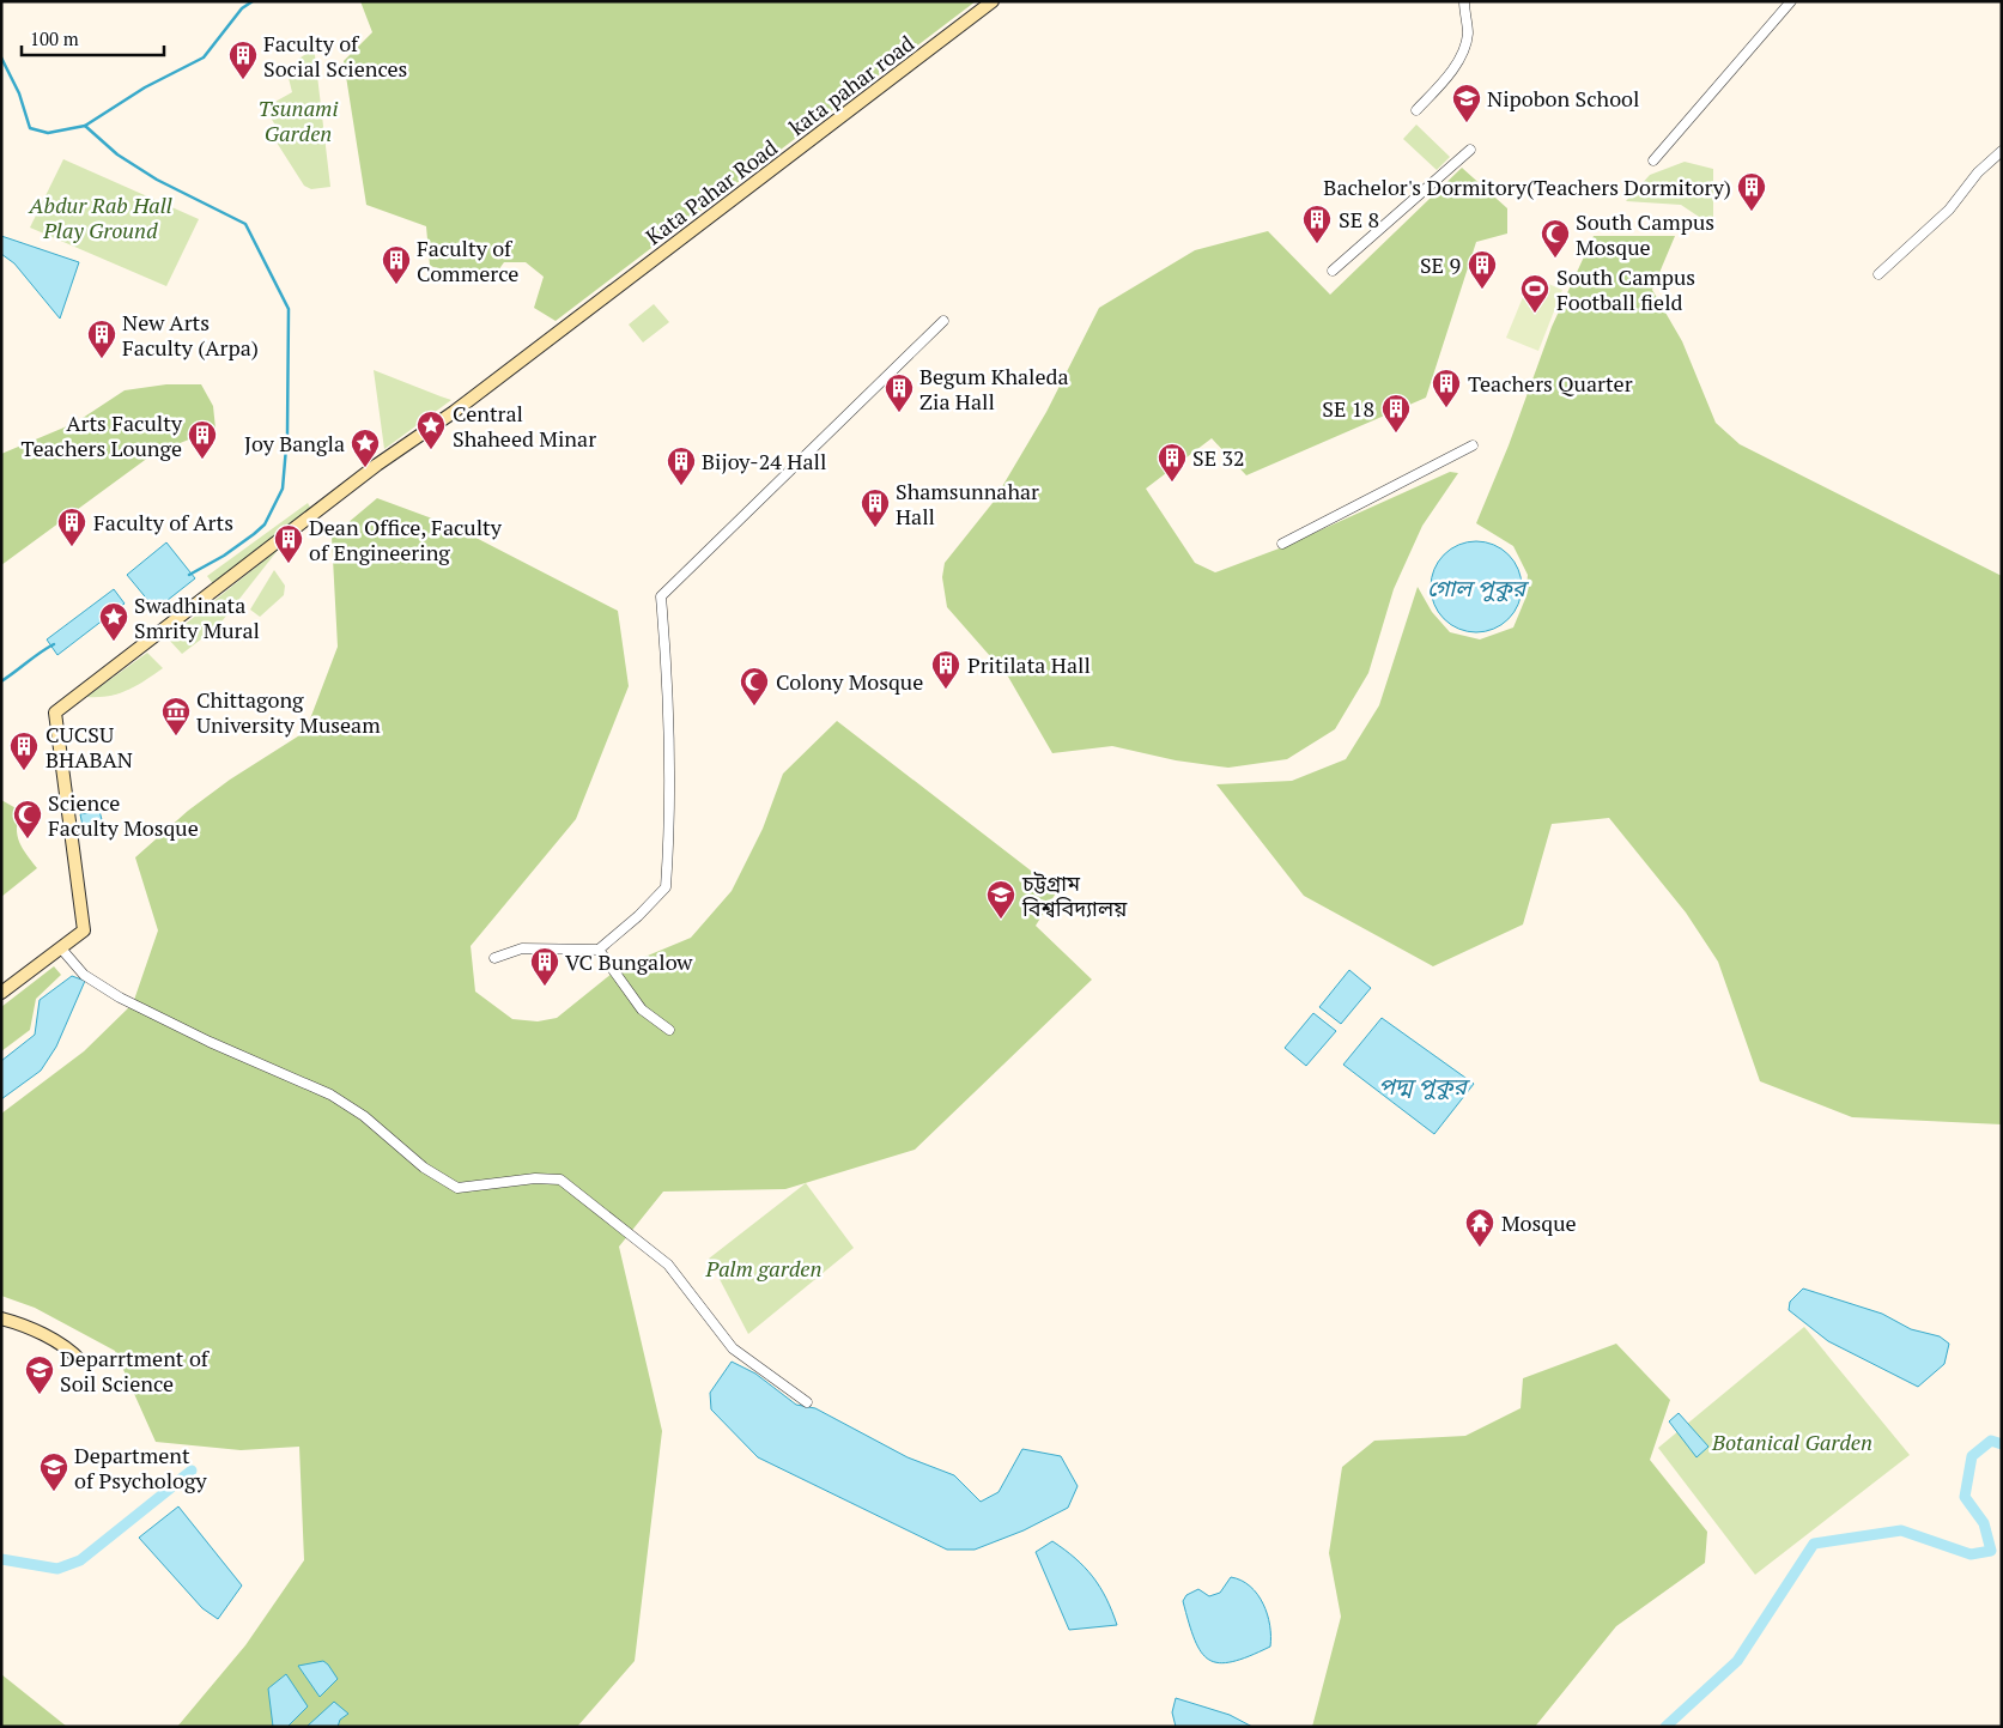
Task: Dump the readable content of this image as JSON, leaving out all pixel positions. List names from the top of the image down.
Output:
{
  "streets": {
    "street": ["Kata Pahar Road"]
  },
  "water": ["গোল পুকুর", "পদ্ম পুকুর"],
  "parks": [
    "Tsunami Garden",
    "Abdur Rab Hall Play Ground",
    "Palm garden",
    "Botanical Garden"
  ],
  "places": {
    "building": [
      "Faculty of Social Sciences",
      "Bachelor's Dormitory(Teachers Dormitory)",
      "SE 8",
      "Faculty of Commerce",
      "SE 9",
      "New Arts Faculty (Arpa)",
      "Teachers Quarter",
      "Begum Khaleda Zia Hall",
      "SE 18",
      "Arts Faculty Teachers Lounge",
      "SE 32",
      "Bijoy-24 Hall",
      "Shamsunnahar Hall",
      "Faculty of Arts",
      "Dean Office, Faculty of Engineering",
      "Pritilata Hall",
      "CUCSU BHABAN",
      "VC Bungalow"
    ],
    "school or university": [
      "Nipobon School",
      "চট্টগ্রাম বিশ্ববিদ্যালয়",
      "Deparrtment of Soil Science",
      "Department of Psychology"
    ],
    "mosque": ["South Campus Mosque", "Colony Mosque", "Science Faculty Mosque"],
    "sports": ["South Campus Football field"],
    "place": ["Central Shaheed Minar", "Joy Bangla", "Swadhinata Smrity Mural"],
    "museum": ["Chittagong University Museam"],
    "temple": ["Mosque"]
  },
  "scale_bar": "100 m"
}
